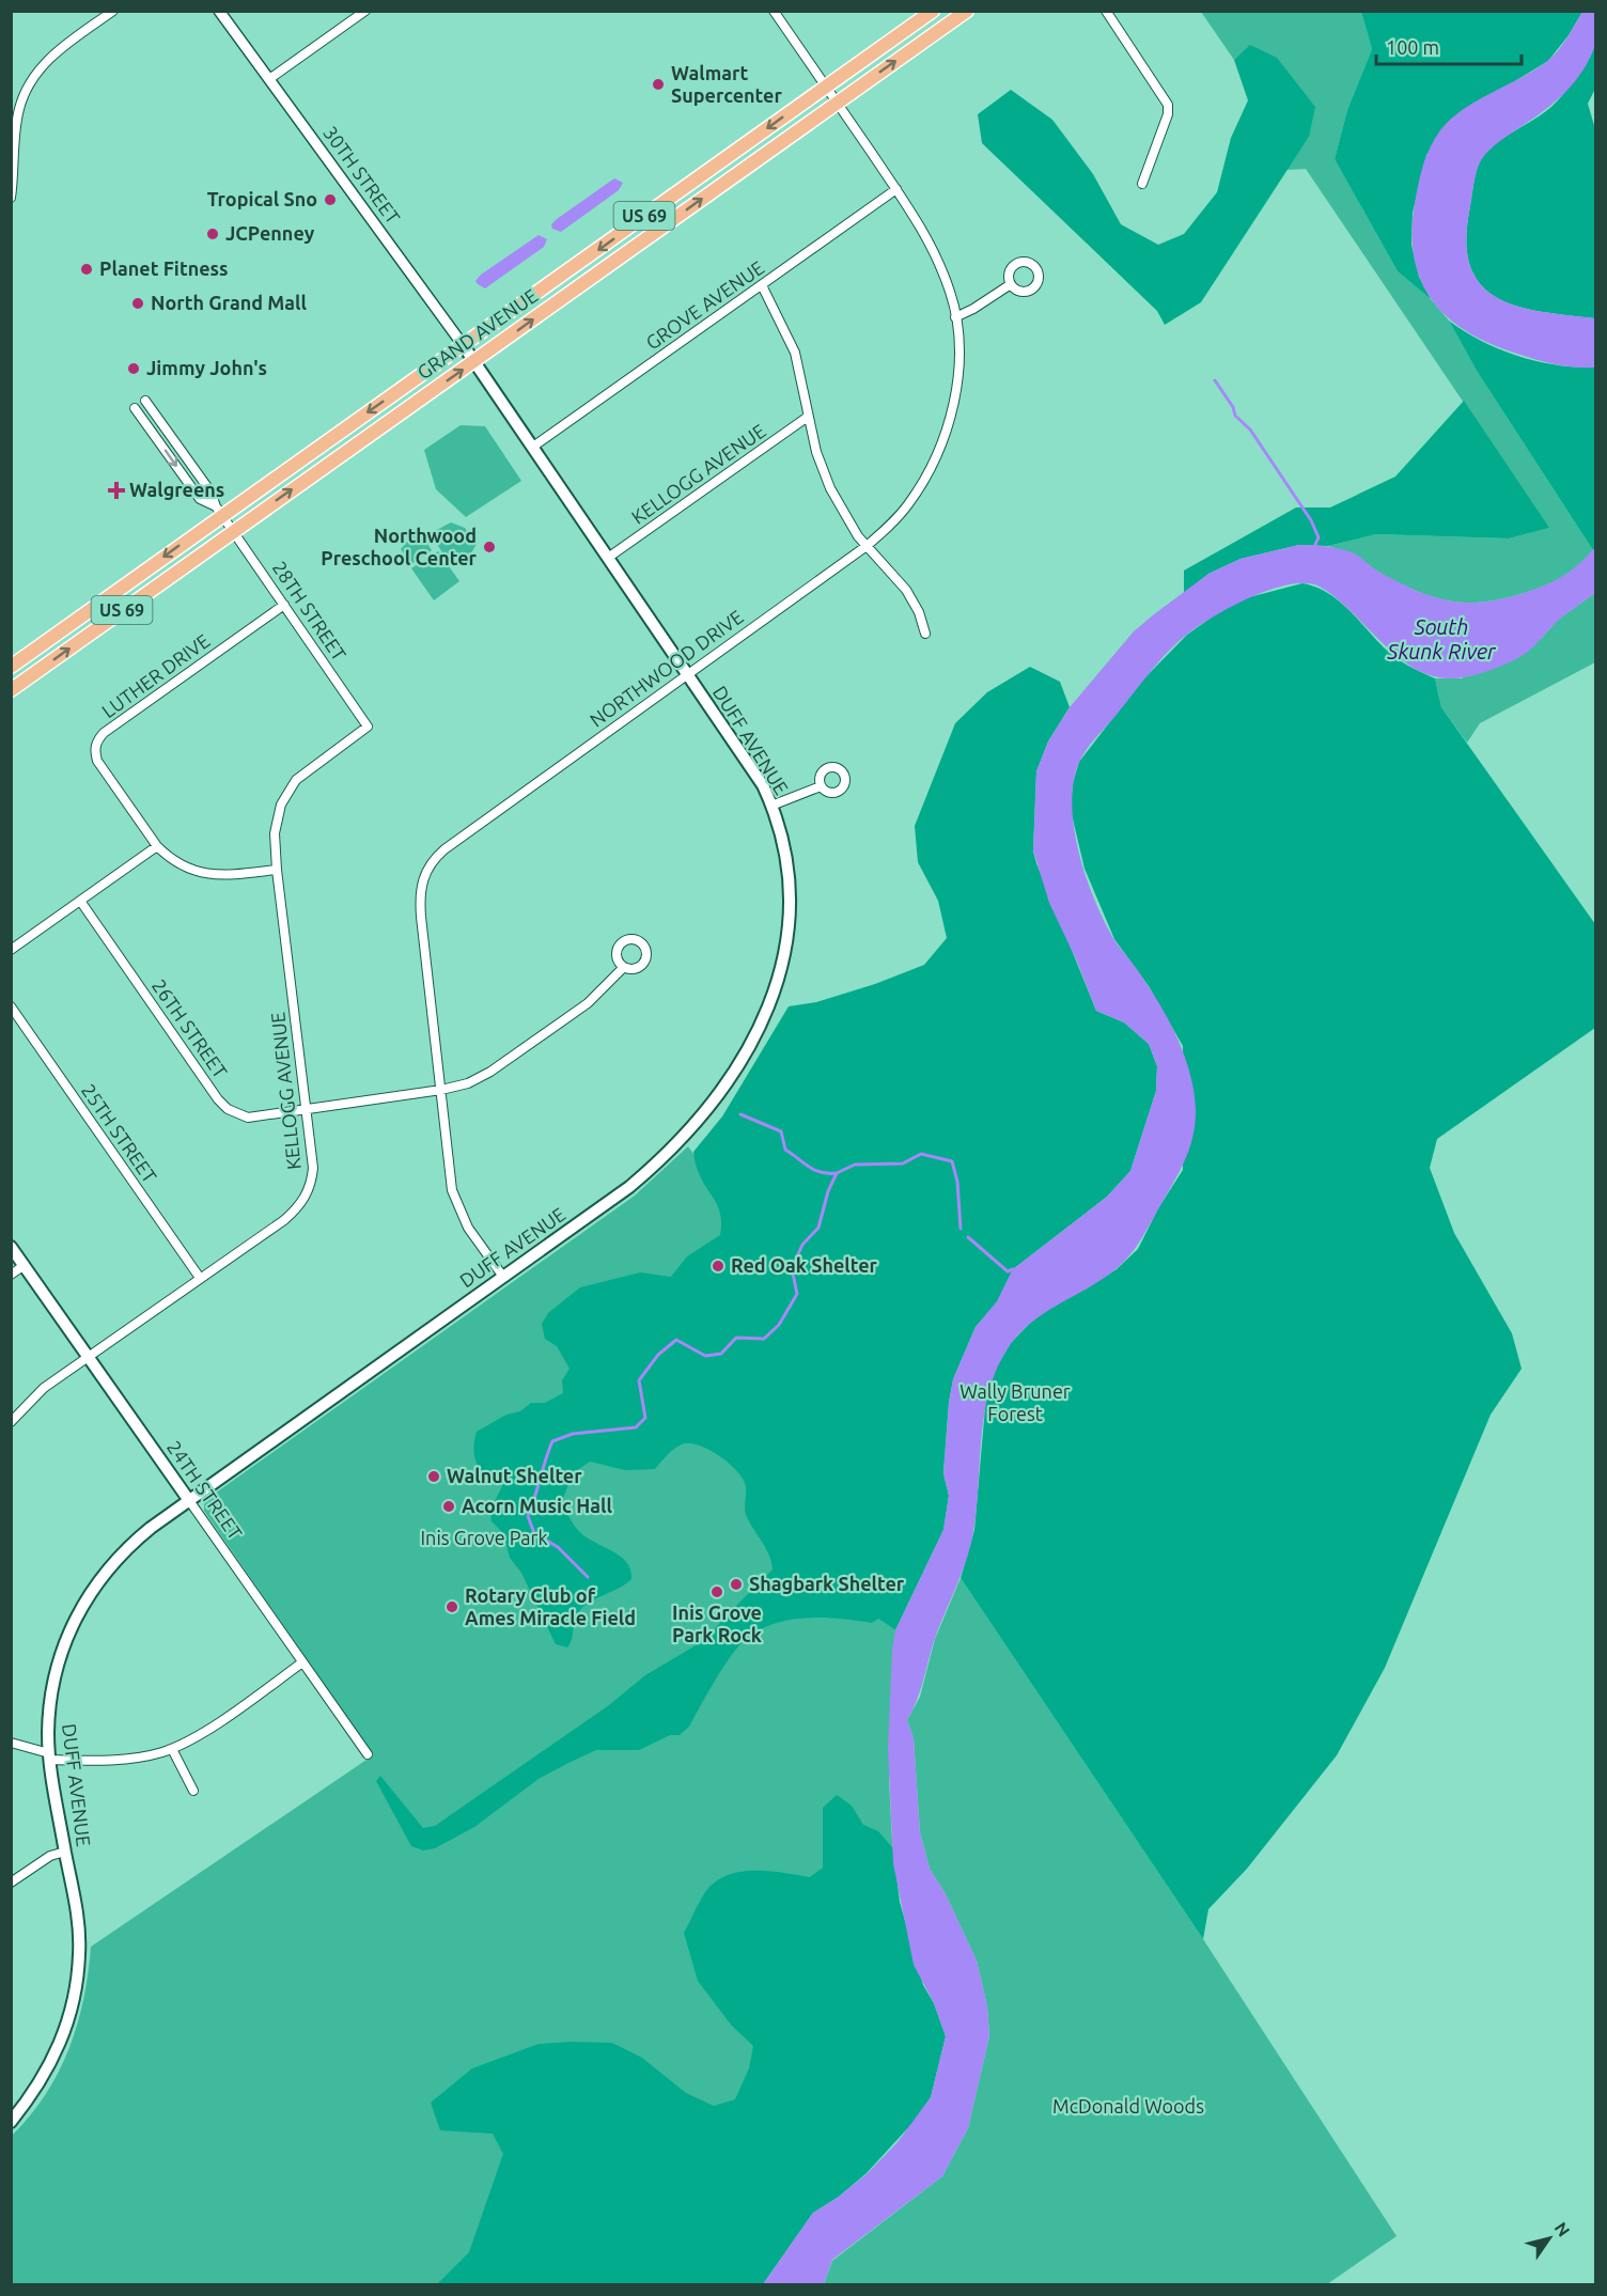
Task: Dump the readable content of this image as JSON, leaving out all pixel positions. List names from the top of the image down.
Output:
{
  "streets": {
    "main road": [
      "30TH STREET",
      "US 69",
      "GRAND AVENUE",
      "DUFF AVENUE",
      "24TH STREET"
    ],
    "street": [
      "GROVE AVENUE",
      "KELLOGG AVENUE",
      "28TH STREET",
      "NORTHWOOD DRIVE",
      "LUTHER DRIVE",
      "26TH STREET",
      "25TH STREET"
    ]
  },
  "crossings": [
    ["30TH STREET", "GRAND AVENUE"],
    ["30TH STREET", "DUFF AVENUE"],
    ["GROVE AVENUE", "NORTHWOOD DRIVE"],
    ["GROVE AVENUE", "DUFF AVENUE"],
    ["GRAND AVENUE", "28TH STREET"],
    ["GRAND AVENUE", "NORTHWOOD DRIVE"],
    ["GRAND AVENUE", "DUFF AVENUE"],
    ["KELLOGG AVENUE", "28TH STREET"],
    ["KELLOGG AVENUE", "LUTHER DRIVE"],
    ["KELLOGG AVENUE", "DUFF AVENUE"],
    ["KELLOGG AVENUE", "26TH STREET"],
    ["KELLOGG AVENUE", "25TH STREET"],
    ["KELLOGG AVENUE", "24TH STREET"],
    ["28TH STREET", "LUTHER DRIVE"],
    ["NORTHWOOD DRIVE", "DUFF AVENUE"],
    ["NORTHWOOD DRIVE", "26TH STREET"],
    ["DUFF AVENUE", "24TH STREET"]
  ],
  "water": ["South Skunk River"],
  "parks": ["Wally Bruner Forest", "Inis Grove Park", "McDonald Woods"],
  "places": {
    "other": [
      "Walmart Supercenter",
      "Tropical Sno",
      "JCPenney",
      "Planet Fitness",
      "North Grand Mall",
      "Jimmy John's",
      "Northwood Preschool Center",
      "Red Oak Shelter",
      "Walnut Shelter",
      "Acorn Music Hall",
      "Shagbark Shelter",
      "Inis Grove Park Rock",
      "Rotary Club of Ames Miracle Field"
    ],
    "health": ["Walgreens"]
  },
  "scale_bar": "100 m",
  "north": "top right"
}
